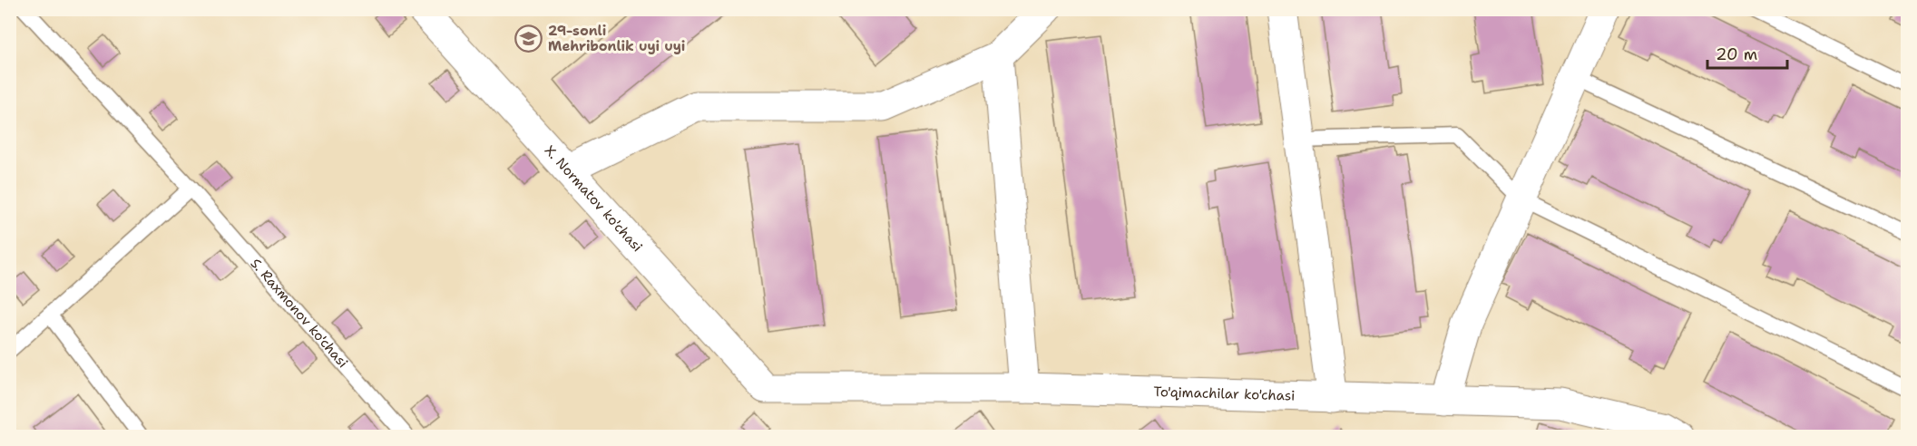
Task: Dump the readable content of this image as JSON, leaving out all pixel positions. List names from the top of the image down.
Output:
{
  "streets": {
    "street": ["X. Normatov ko'chasi", "To'qimachilar ko'chasi"],
    "lane": ["S. Raxmonov ko'chasi"]
  },
  "crossings": [
    ["X. Normatov ko'chasi", "To'qimachilar ko'chasi"]
  ],
  "places": {
    "school or university": ["29-sonli Mehribonlik uyi uyi"]
  },
  "scale_bar": "20 m"
}
